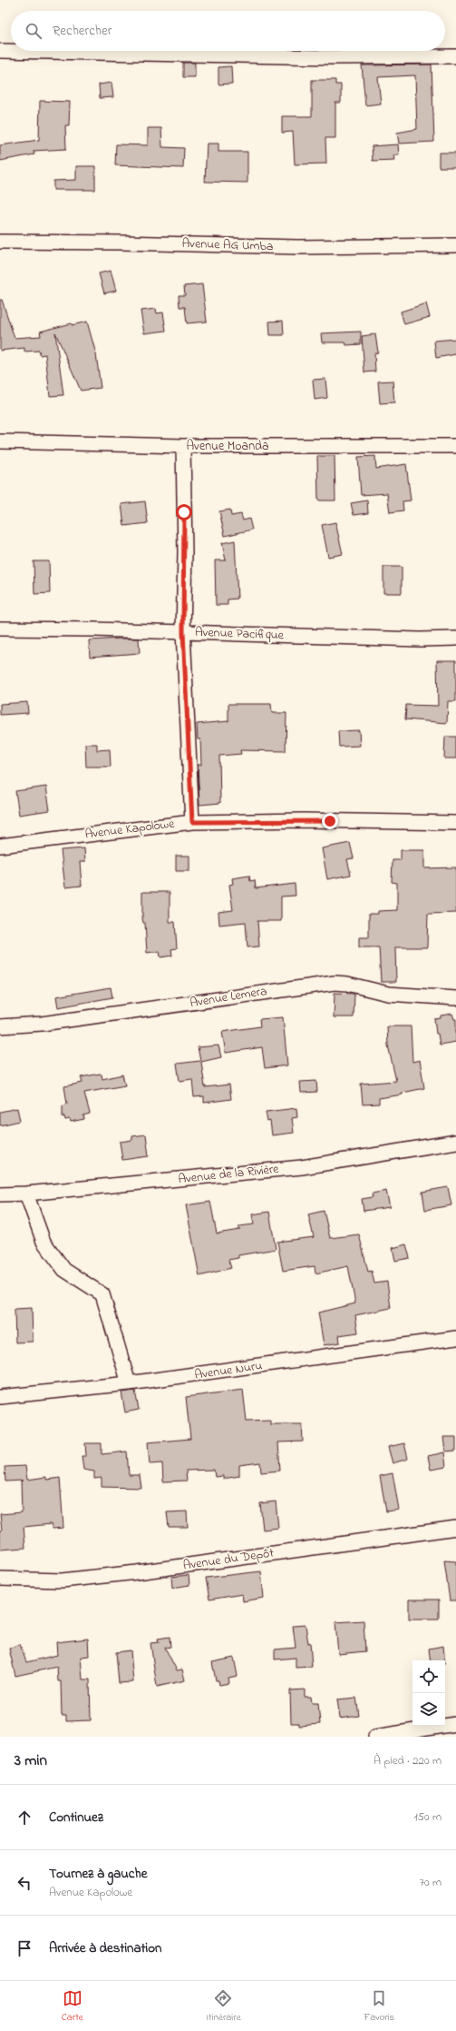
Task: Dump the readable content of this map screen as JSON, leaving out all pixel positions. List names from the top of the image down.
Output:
{
  "streets": {
    "street": [
      "Avenue AG Umba",
      "Avenue Moanda",
      "Avenue Pacifique",
      "Avenue Kapolowe",
      "Avenue Lemera",
      "Avenue de la Rivière",
      "Avenue Nuru",
      "Avenue du Depôt"
    ]
  },
  "page": {
    "search": "Rechercher",
    "heading": ["3 min", "À pied · 220 m"],
    "list": [
      ["Continuez", "150 m"],
      ["Tournez à gauche", "Avenue Kapolowe", "70 m"],
      "Arrivée à destination"
    ],
    "nav": ["Carte", "Itinéraire", "Favoris"]
  }
}
